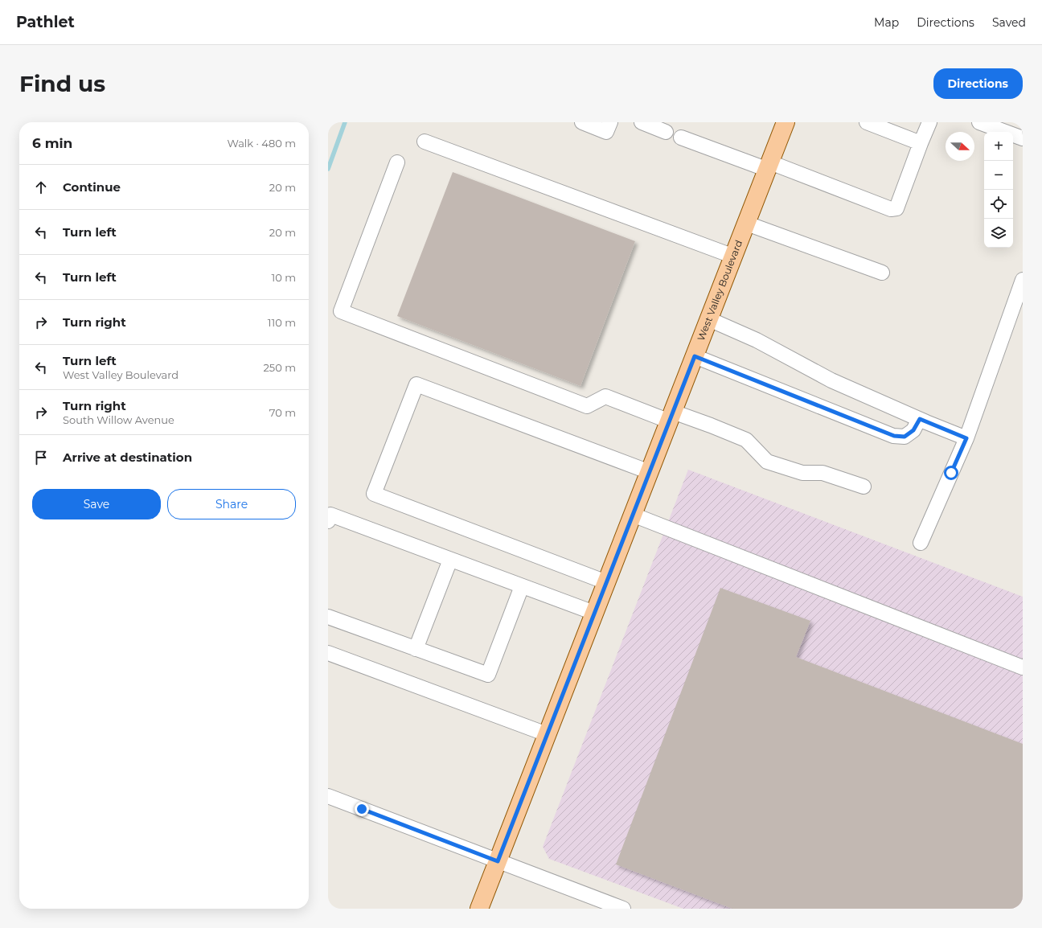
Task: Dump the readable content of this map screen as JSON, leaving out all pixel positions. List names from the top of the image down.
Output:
{
  "streets": {
    "main road": ["West Valley Boulevard"]
  },
  "north": "right",
  "page": {
    "header": "Pathlet",
    "nav": ["Map", "Directions", "Saved"],
    "buttons": [
      "Directions",
      ["Save", "Share"]
    ],
    "title": "Find us",
    "heading": ["6 min", "Walk · 480 m"],
    "map_buttons": ["+", "−"],
    "list": [
      ["Continue", "20 m"],
      ["Turn left", "20 m"],
      ["Turn left", "10 m"],
      ["Turn right", "110 m"],
      ["Turn left", "West Valley Boulevard", "250 m"],
      ["Turn right", "South Willow Avenue", "70 m"],
      "Arrive at destination"
    ]
  }
}
